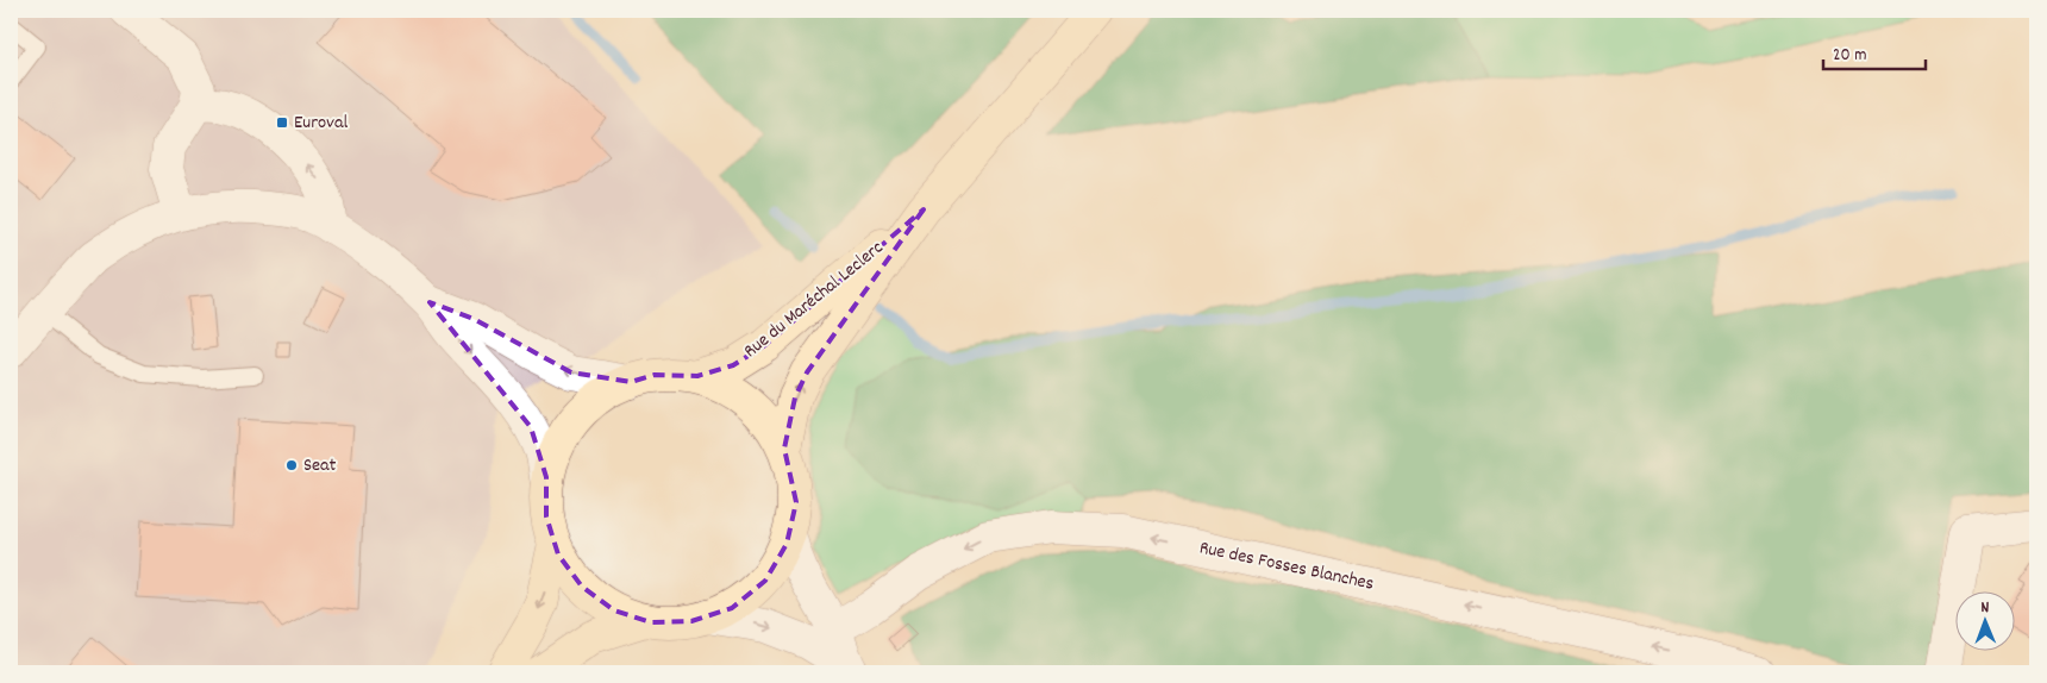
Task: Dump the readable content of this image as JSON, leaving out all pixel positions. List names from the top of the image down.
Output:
{
  "streets": {
    "main road": ["Rue du Maréchal Leclerc"],
    "street": ["Rue des Fosses Blanches"]
  },
  "one_way": ["Rue des Fosses Blanches"],
  "places": {
    "transit": ["Euroval"],
    "other": ["Seat"]
  },
  "scale_bar": "20 m",
  "north": "top"
}
